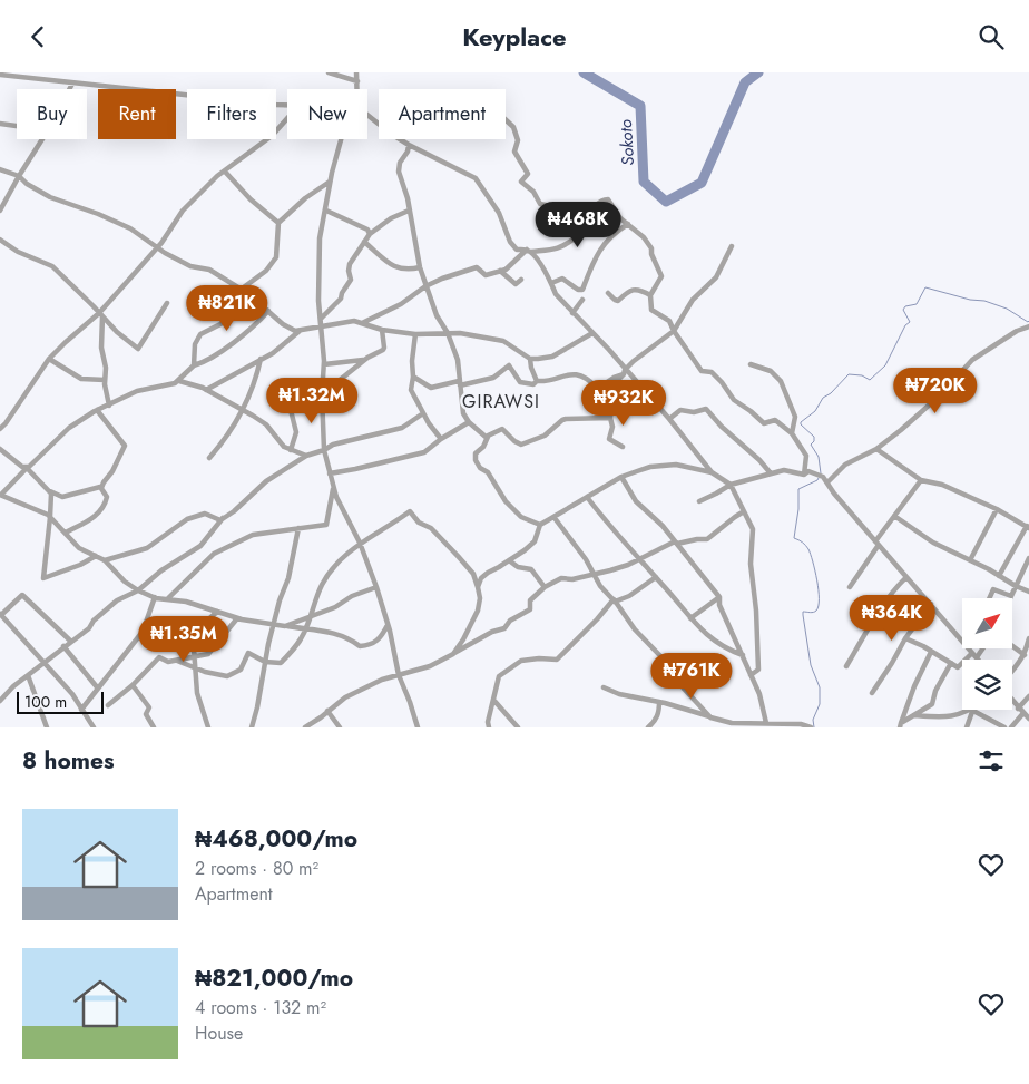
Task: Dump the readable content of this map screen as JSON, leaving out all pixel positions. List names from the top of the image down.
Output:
{
  "districts": ["GIRAWSI"],
  "water": ["Sokoto"],
  "scale_bar": "100 m",
  "north": "top right",
  "page": {
    "header": "Keyplace",
    "chip": [
      "Buy",
      "Rent",
      "Filters",
      "New",
      "Apartment"
    ],
    "price": [
      "₦468K",
      "₦821K",
      "₦720K",
      "₦1.32M",
      "₦932K",
      "₦364K",
      "₦1.35M",
      "₦761K"
    ],
    "scale": "100 m",
    "heading": "8 homes",
    "list": [
      {
        "name": "₦468,000/mo",
        "note": "2 rooms · 80 m² · Apartment"
      },
      {
        "name": "₦821,000/mo",
        "note": "4 rooms · 132 m² · House"
      }
    ]
  }
}
